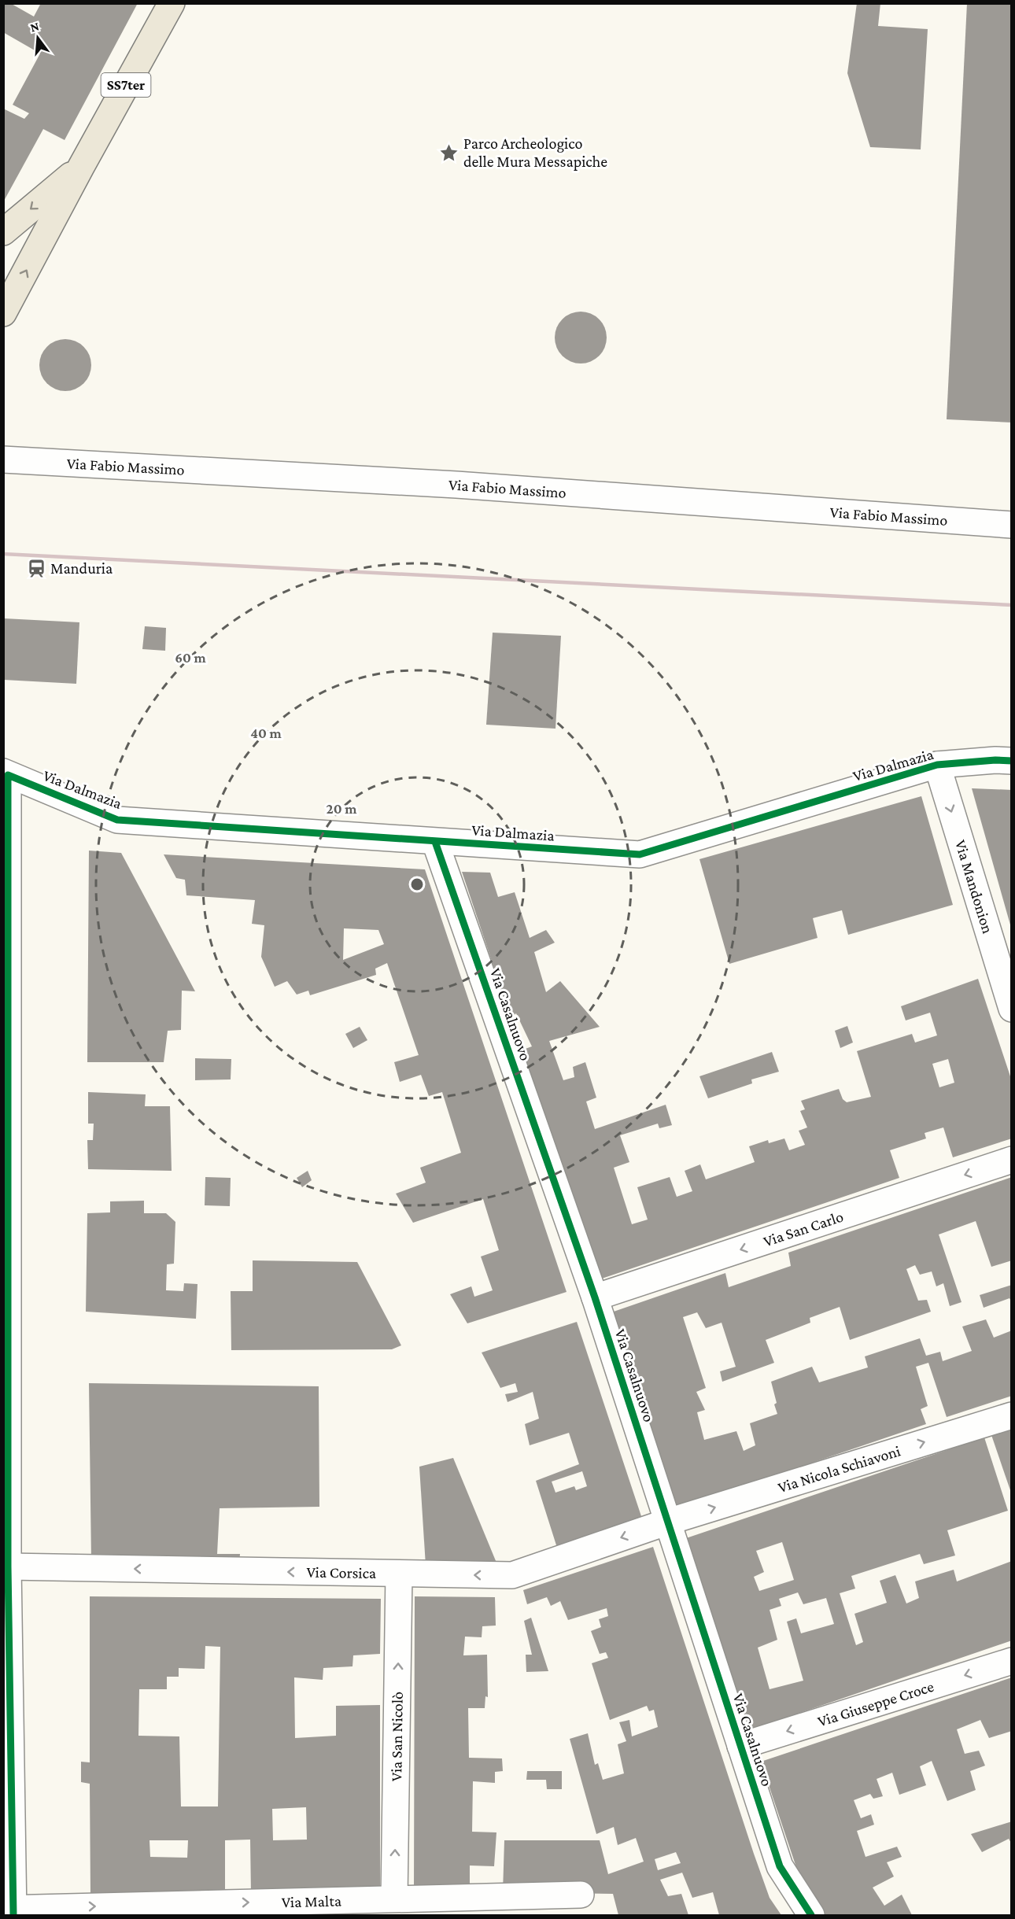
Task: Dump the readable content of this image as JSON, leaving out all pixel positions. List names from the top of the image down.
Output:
{
  "streets": {
    "main road": ["SS7ter"],
    "street": [
      "Via Fabio Massimo",
      "Via Dalmazia",
      "Via Mandonion",
      "Via Casalnuovo",
      "Via San Carlo",
      "Via Nicola Schiavoni",
      "Via Corsica",
      "Via Giuseppe Croce",
      "Via San Nicolò",
      "Via Malta"
    ]
  },
  "crossings": [
    ["Via Dalmazia", "Via Mandonion"],
    ["Via Dalmazia", "Via Casalnuovo"],
    ["Via Casalnuovo", "Via San Carlo"],
    ["Via Casalnuovo", "Via Nicola Schiavoni"],
    ["Via Casalnuovo", "Via Corsica"],
    ["Via Casalnuovo", "Via Giuseppe Croce"],
    ["Via Nicola Schiavoni", "Via Corsica"],
    ["Via Corsica", "Via San Nicolò"],
    ["Via San Nicolò", "Via Malta"]
  ],
  "one_way": [
    "Via Mandonion",
    "Via San Carlo",
    "Via Nicola Schiavoni",
    "Via Corsica",
    "Via Giuseppe Croce",
    "Via San Nicolò",
    "Via Malta"
  ],
  "places": {
    "place": ["Parco Archeologico delle Mura Messapiche"],
    "station": ["Manduria"]
  },
  "north": "top",
  "rings": ["60 m", "40 m", "20 m"]
}
